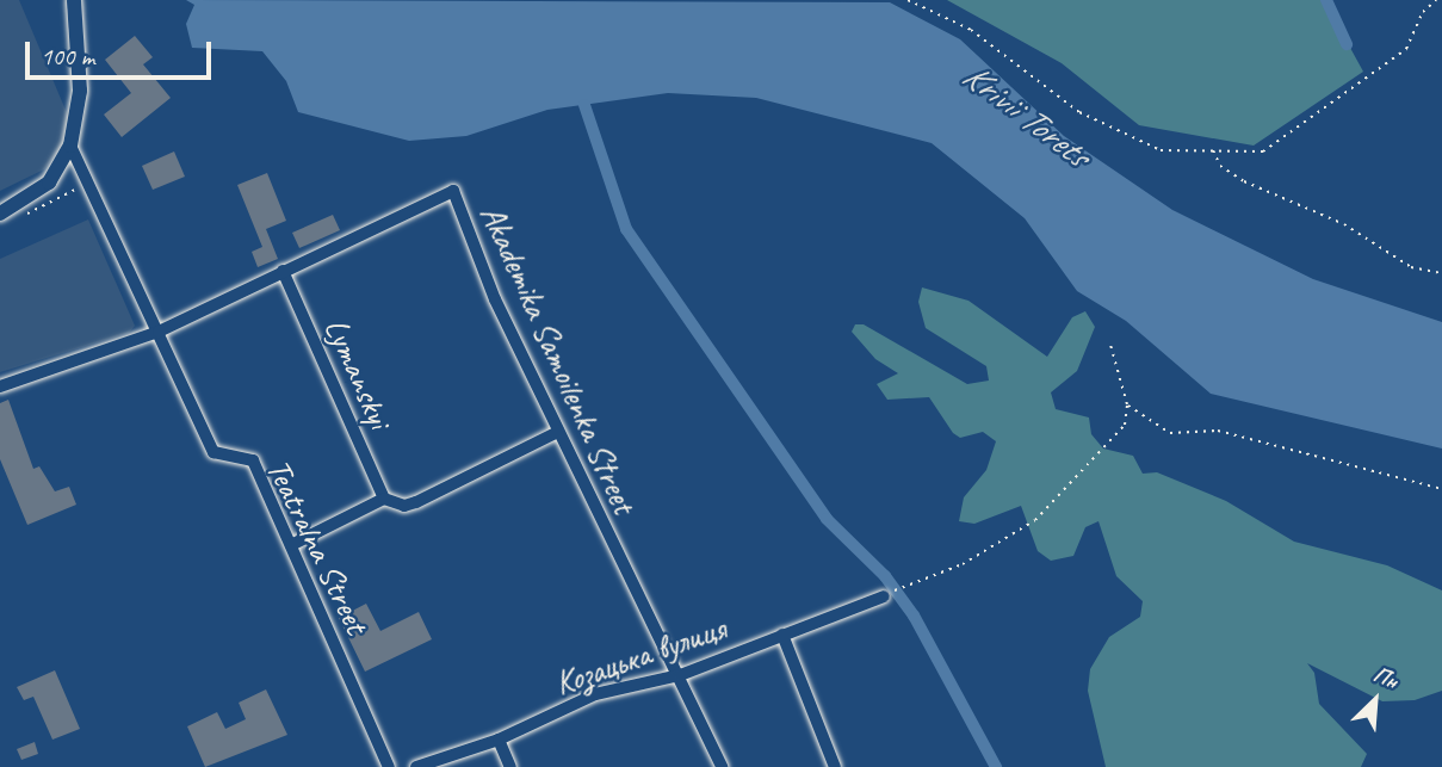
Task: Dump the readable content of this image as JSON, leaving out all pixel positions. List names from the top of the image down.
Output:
{
  "streets": {
    "street": [
      "Akademika Samoilenka Street",
      "Lymanskyi",
      "Teatralna Street",
      "Козацька вулиця"
    ]
  },
  "crossings": [
    ["Akademika Samoilenka Street", "Lymanskyi"],
    ["Akademika Samoilenka Street", "Teatralna Street"],
    ["Akademika Samoilenka Street", "Козацька вулиця"]
  ],
  "water": ["Krivii Torets"],
  "scale_bar": "100 m",
  "north": "top right"
}
